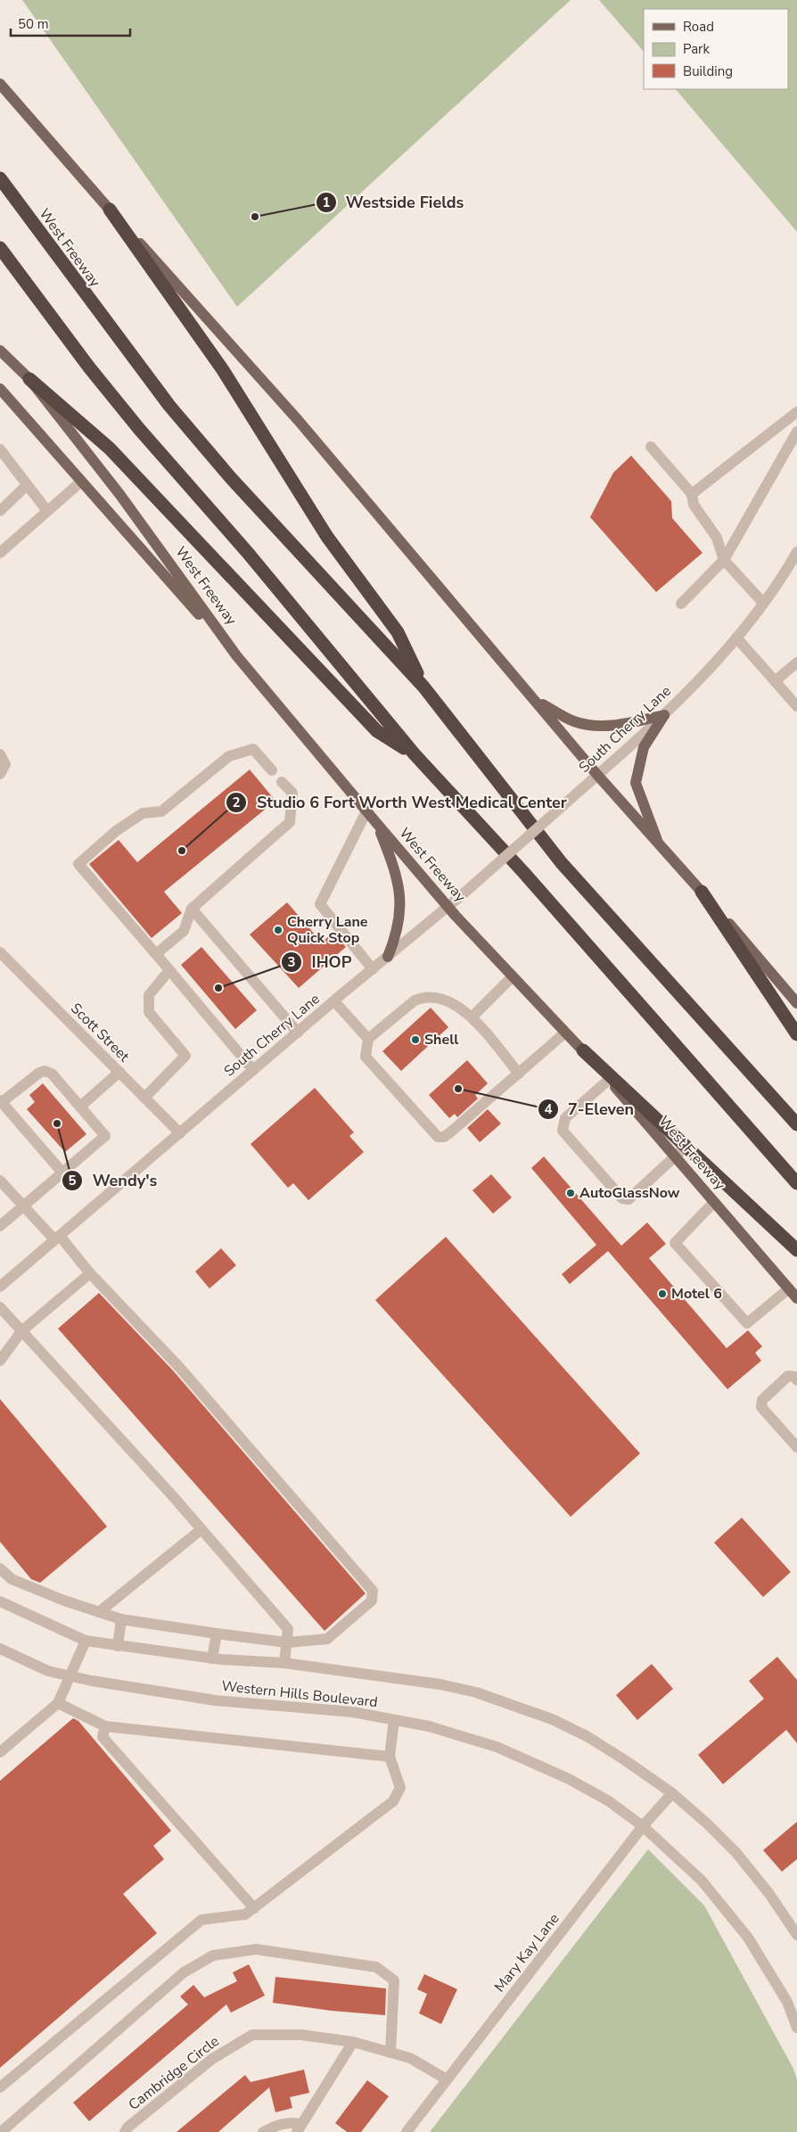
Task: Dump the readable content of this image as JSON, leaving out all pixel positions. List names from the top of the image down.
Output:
{
  "streets": {
    "highway": ["West Freeway"],
    "street": [
      "South Cherry Lane",
      "Scott Street",
      "Western Hills Boulevard",
      "Mary Kay Lane",
      "Cambridge Circle"
    ]
  },
  "crossings": [
    ["West Freeway", "South Cherry Lane"],
    ["South Cherry Lane", "Scott Street"],
    ["Western Hills Boulevard", "Mary Kay Lane"],
    ["Mary Kay Lane", "Cambridge Circle"]
  ],
  "places": [
    "Westside Fields",
    "Studio 6 Fort Worth West Medical Center",
    "Cherry Lane Quick Stop",
    "IHOP",
    "Shell",
    "7-Eleven",
    "Wendy's",
    "AutoGlassNow",
    "Motel 6"
  ],
  "legend": ["Road", "Park", "Building"],
  "scale_bar": "50 m"
}
